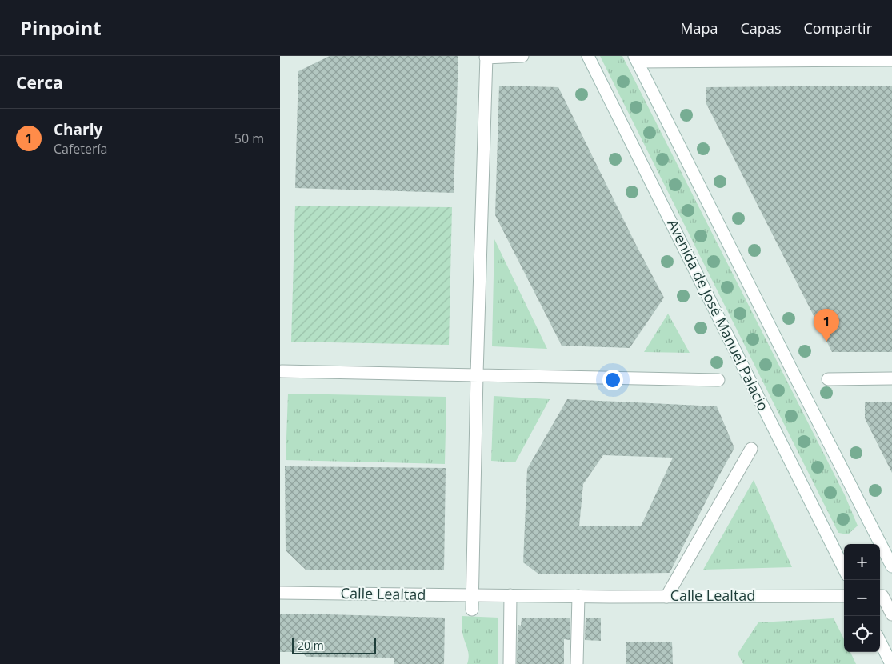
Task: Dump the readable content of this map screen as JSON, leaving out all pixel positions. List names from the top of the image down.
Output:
{
  "streets": {
    "street": ["Avenida de José Manuel Palacio", "Calle Lealtad"]
  },
  "scale_bar": "20 m",
  "page": {
    "header": "Pinpoint",
    "nav": ["Mapa", "Capas", "Compartir"],
    "heading": "Cerca",
    "list": [
      {
        "mark": "1",
        "name": "Charly",
        "note": "Cafetería",
        "value": "50 m"
      }
    ],
    "pins": "1",
    "map_buttons": ["+", "−"],
    "scale": "20 m"
  }
}
